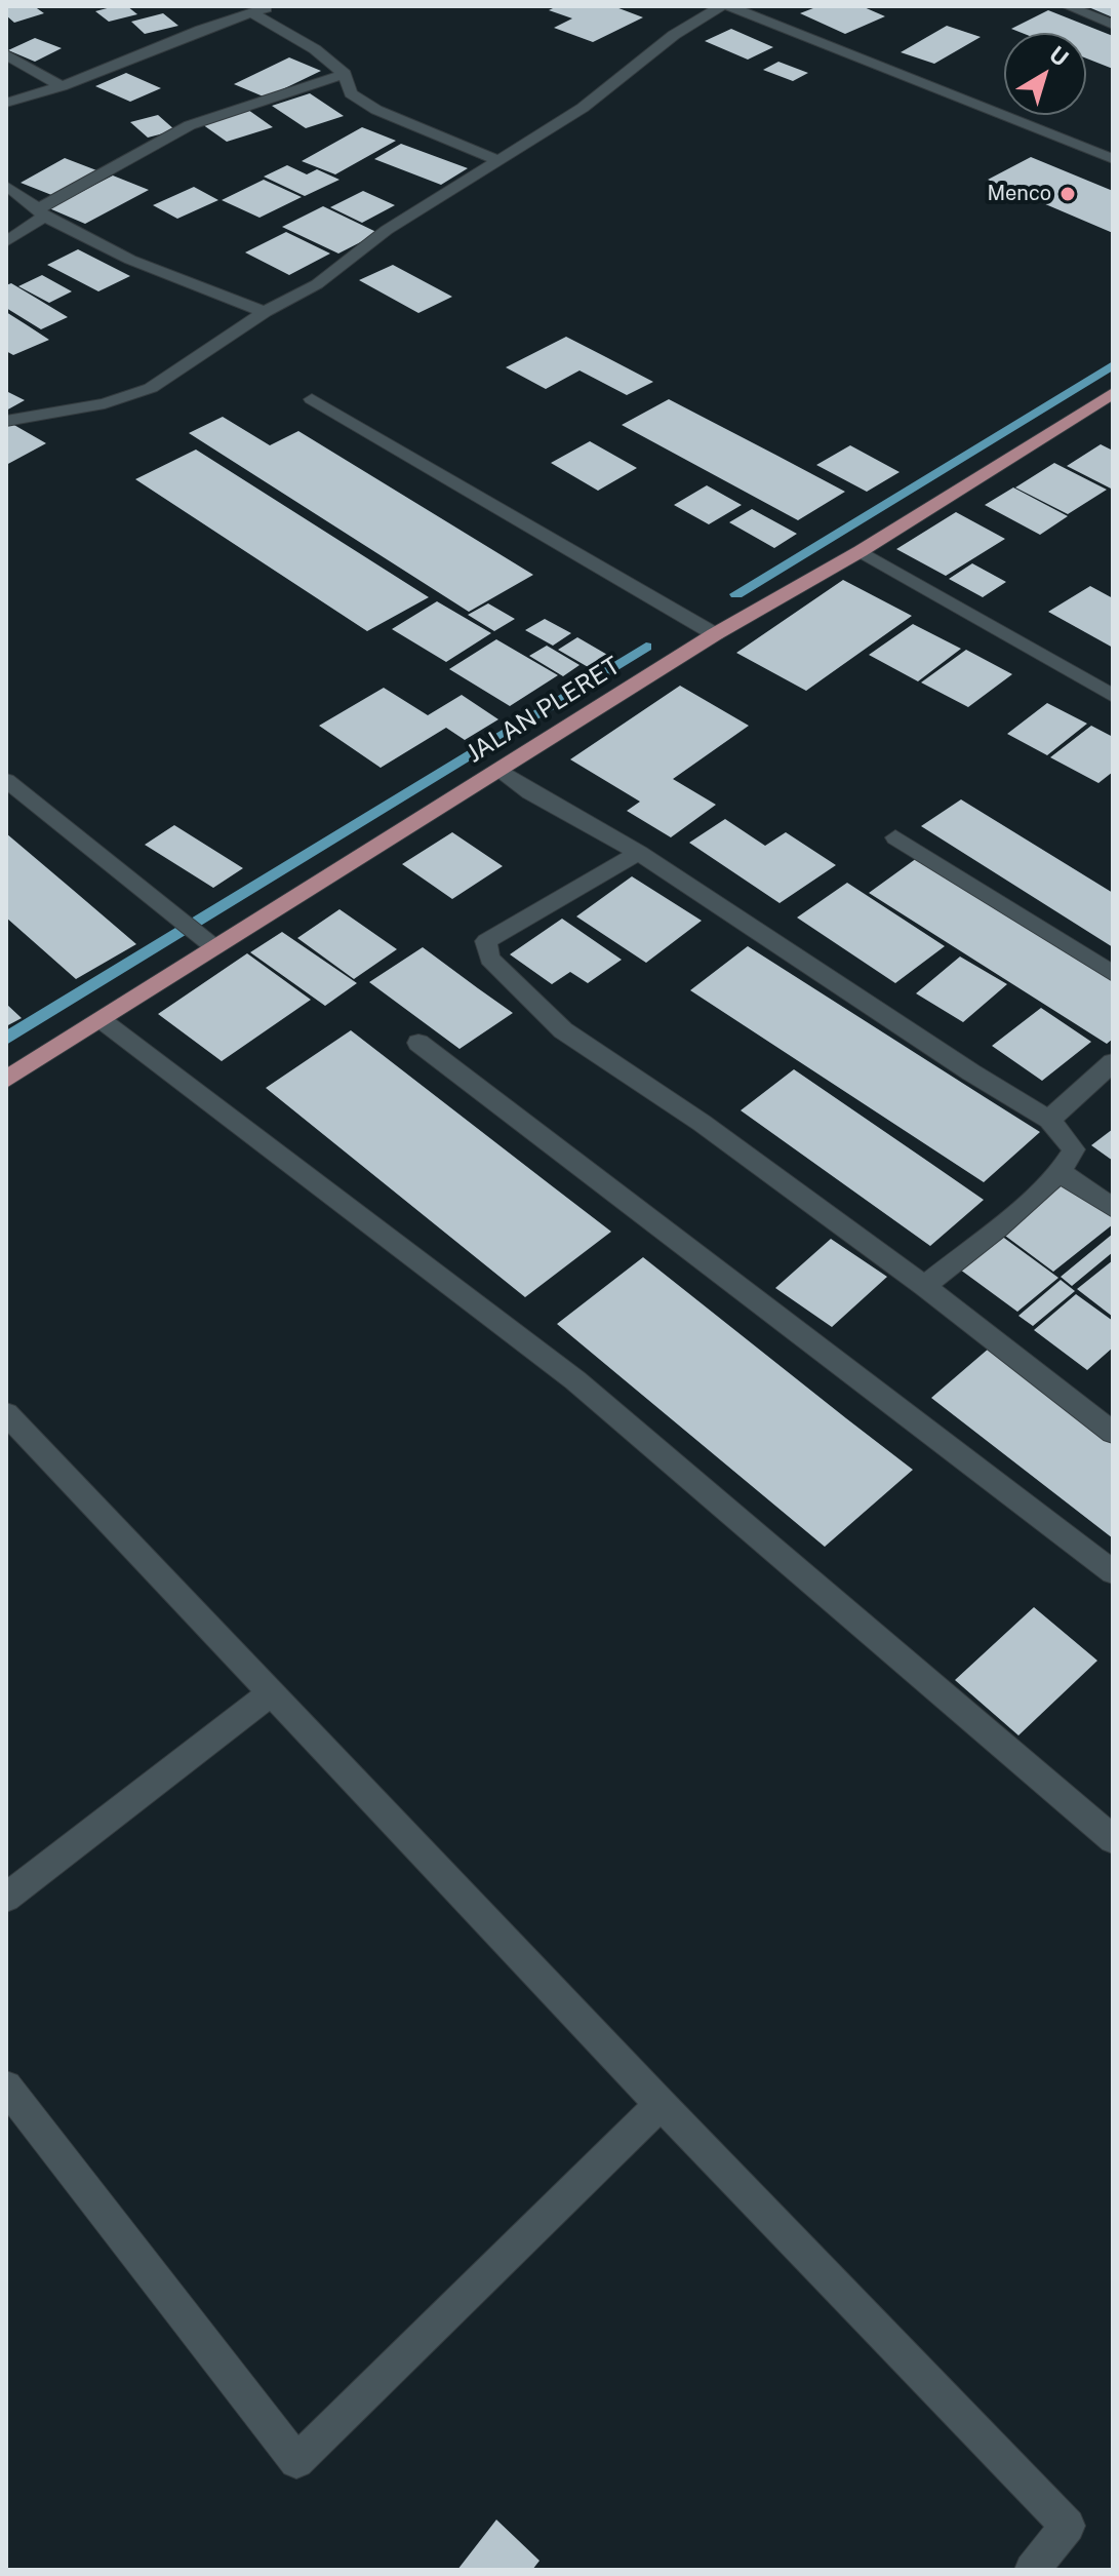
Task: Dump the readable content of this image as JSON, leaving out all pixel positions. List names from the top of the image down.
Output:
{
  "streets": {
    "main road": ["JALAN PLERET"]
  },
  "places": ["Menco"],
  "north": "top right"
}
